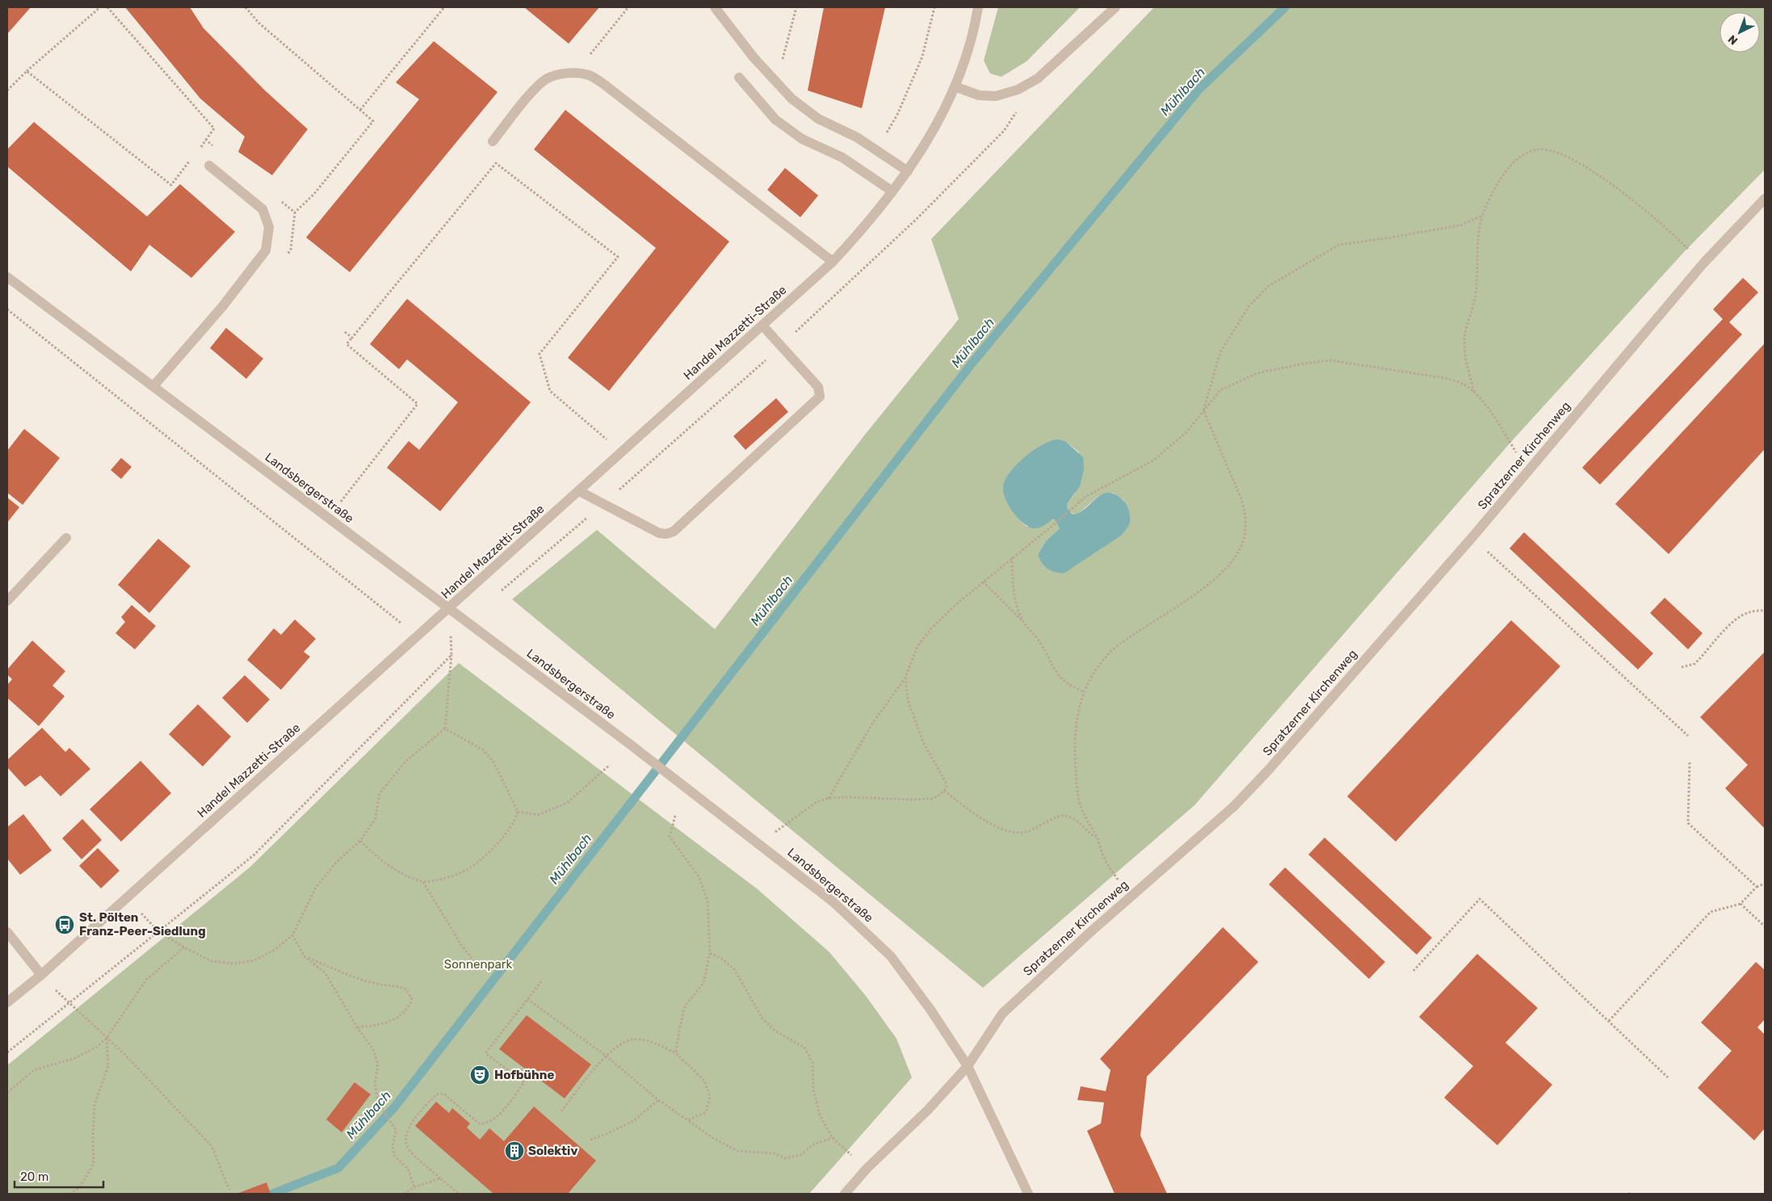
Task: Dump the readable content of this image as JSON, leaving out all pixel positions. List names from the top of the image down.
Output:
{
  "streets": {
    "street": ["Handel Mazzetti-Straße", "Spratzerner Kirchenweg", "Landsbergerstraße"]
  },
  "crossings": [
    ["Handel Mazzetti-Straße", "Landsbergerstraße"],
    ["Spratzerner Kirchenweg", "Landsbergerstraße"]
  ],
  "water": ["Mühlbach"],
  "parks": ["Sonnenpark"],
  "places": {
    "bus stop": ["St. Pölten Franz-Peer-Siedlung"],
    "theatre": ["Hofbühne"],
    "building": ["Solektiv"]
  },
  "scale_bar": "20 m",
  "north": "bottom left"
}
